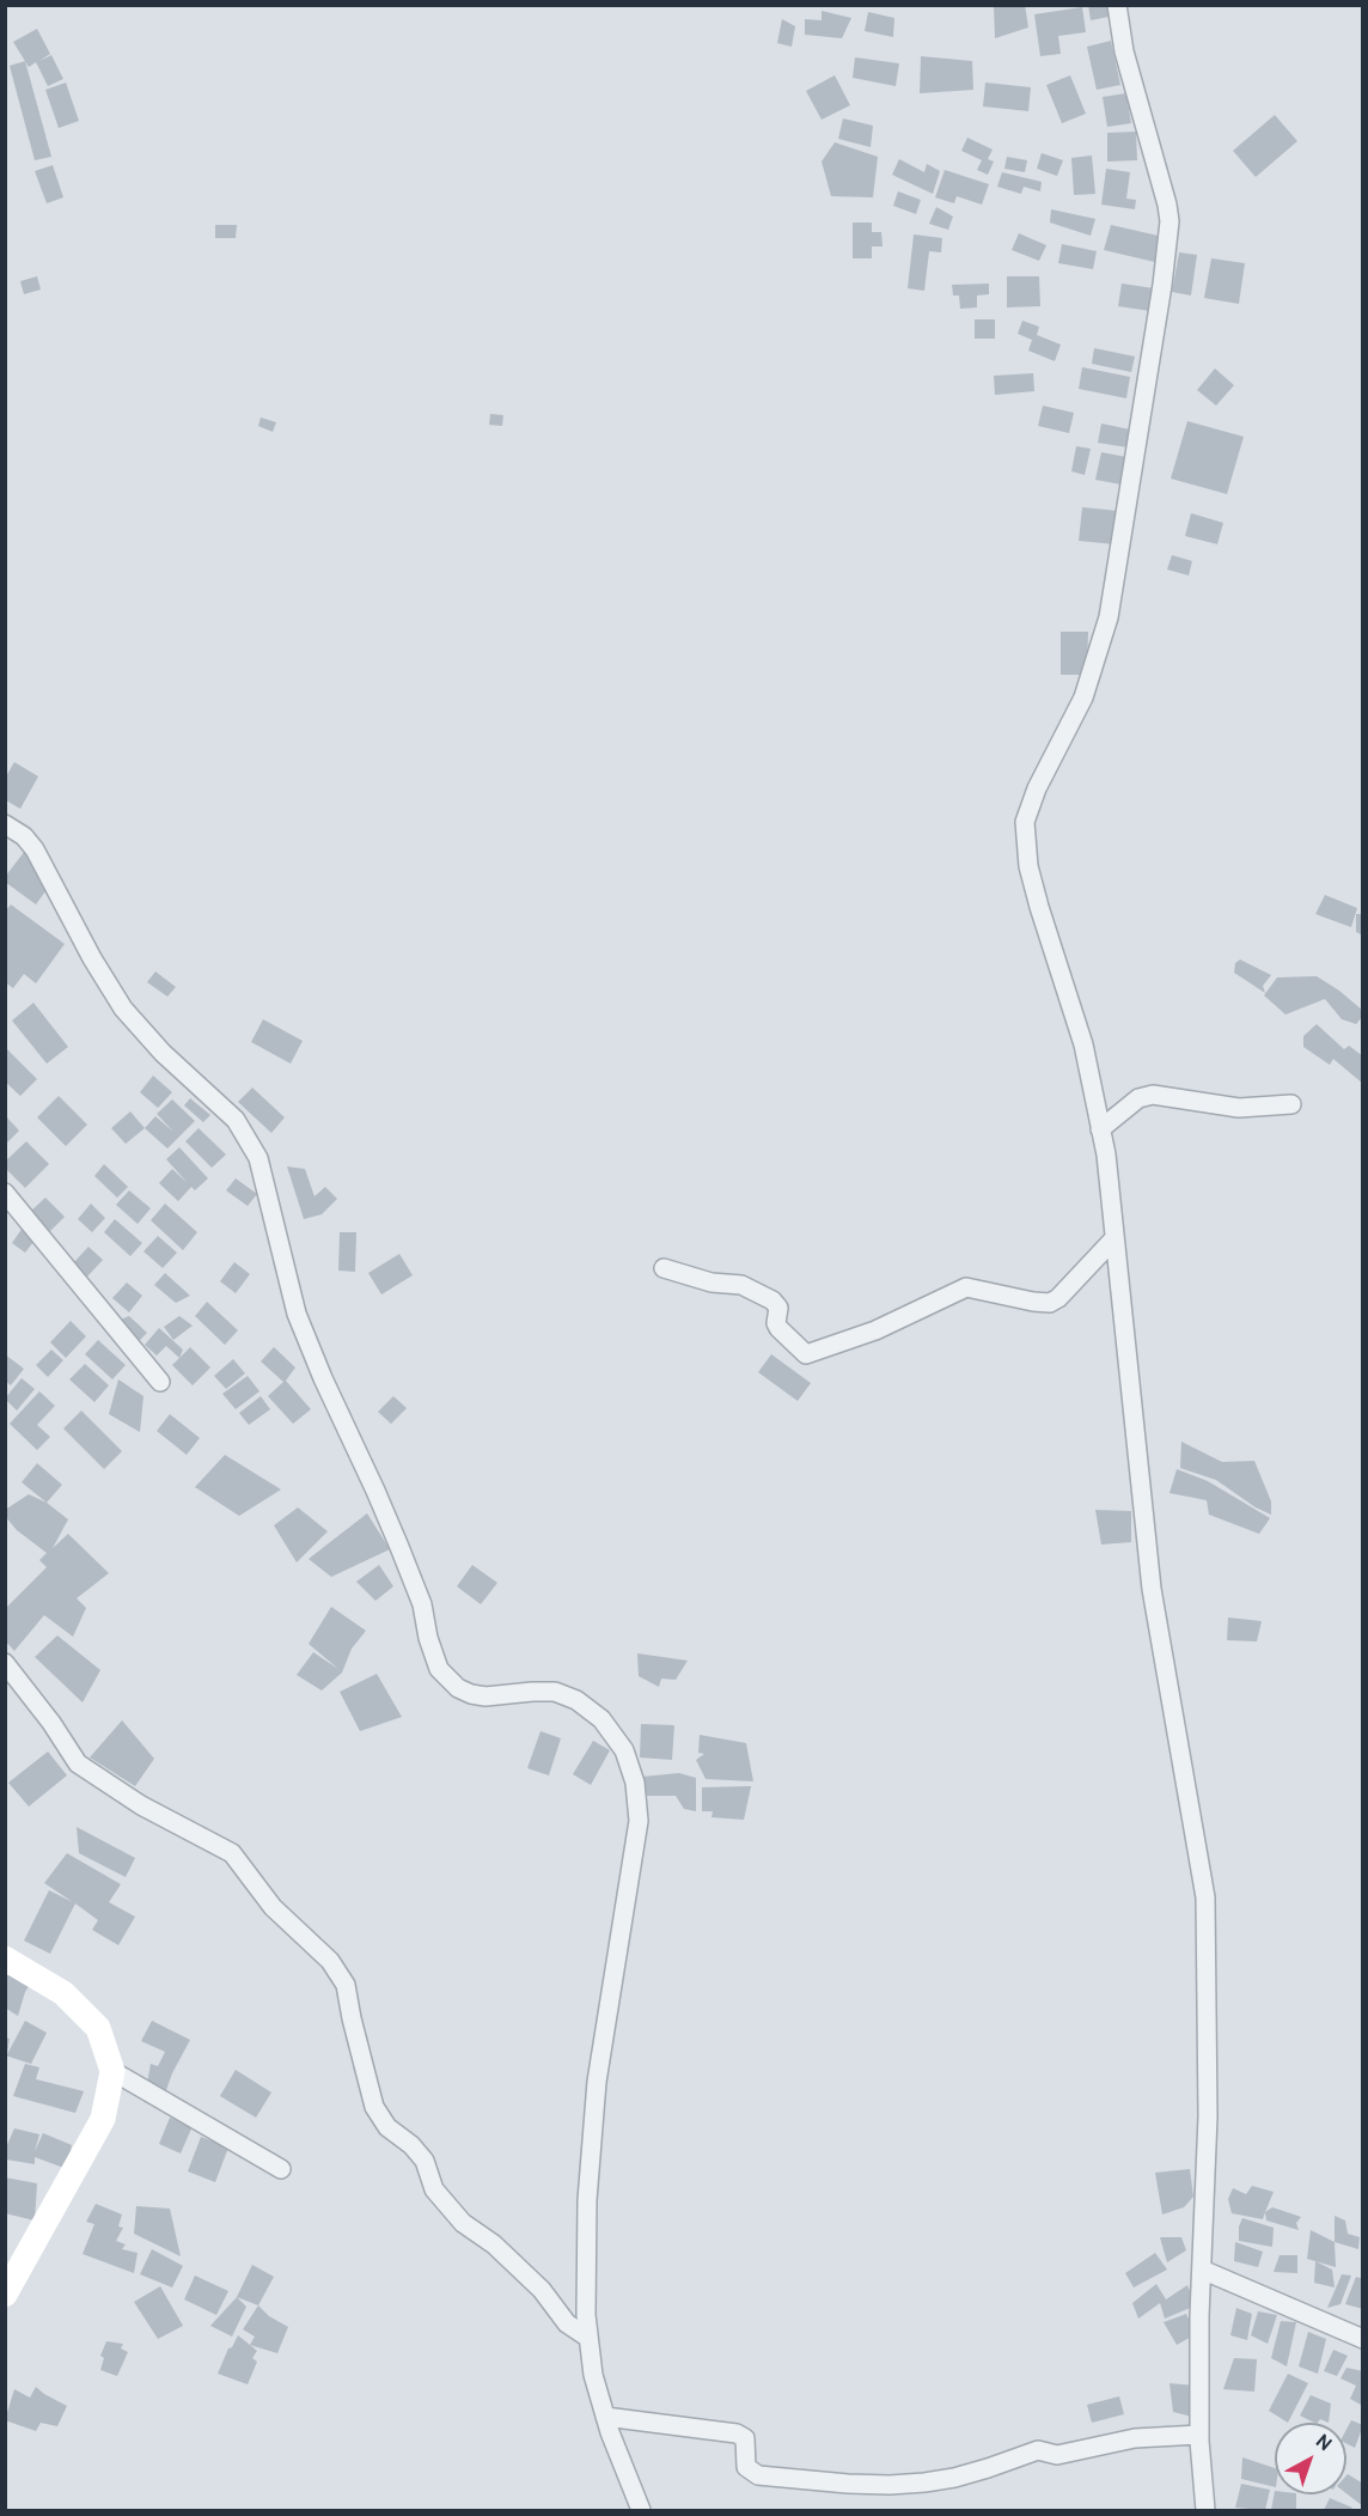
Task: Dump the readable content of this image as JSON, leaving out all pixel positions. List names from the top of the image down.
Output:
{
  "north": "top right"
}
